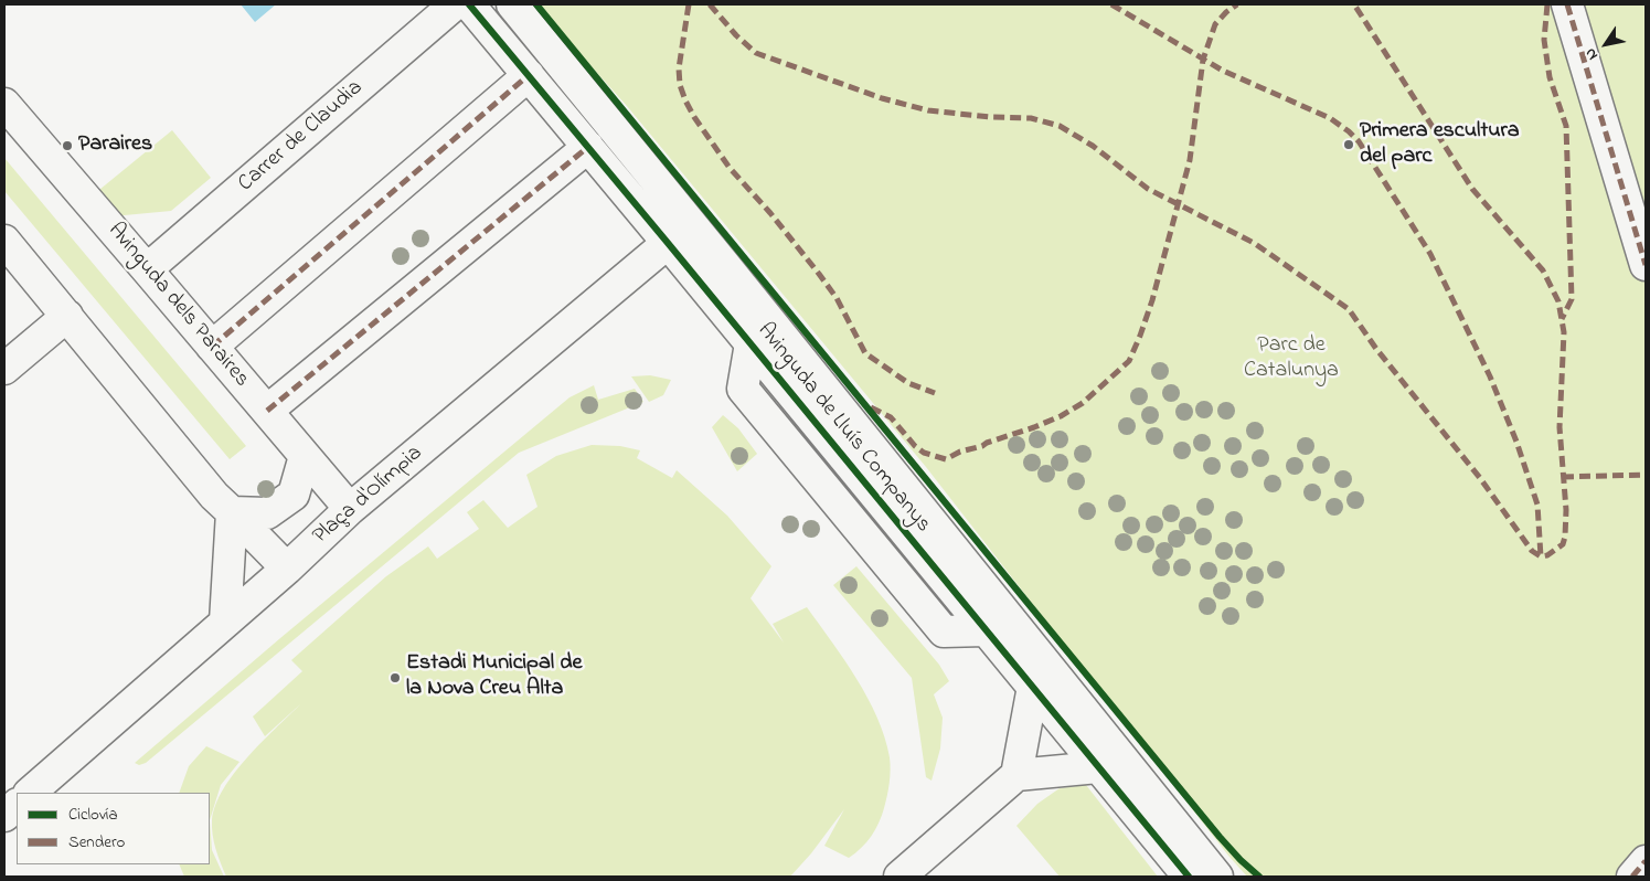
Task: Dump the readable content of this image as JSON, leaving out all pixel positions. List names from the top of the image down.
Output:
{
  "streets": {
    "street": [
      "Carrer de Claudia",
      "Avinguda dels Paraires",
      "Avinguda de Lluís Companys",
      "Plaça d'Olímpia"
    ]
  },
  "crossings": [
    ["Carrer de Claudia", "Avinguda dels Paraires"],
    ["Avinguda dels Paraires", "Plaça d'Olímpia"],
    ["Avinguda de Lluís Companys", "Plaça d'Olímpia"]
  ],
  "parks": ["Parc de Catalunya"],
  "places": ["Primera escultura del parc", "Paraires", "Estadi Municipal de la Nova Creu Alta"],
  "legend": ["Ciclovía", "Sendero"],
  "north": "bottom left"
}
